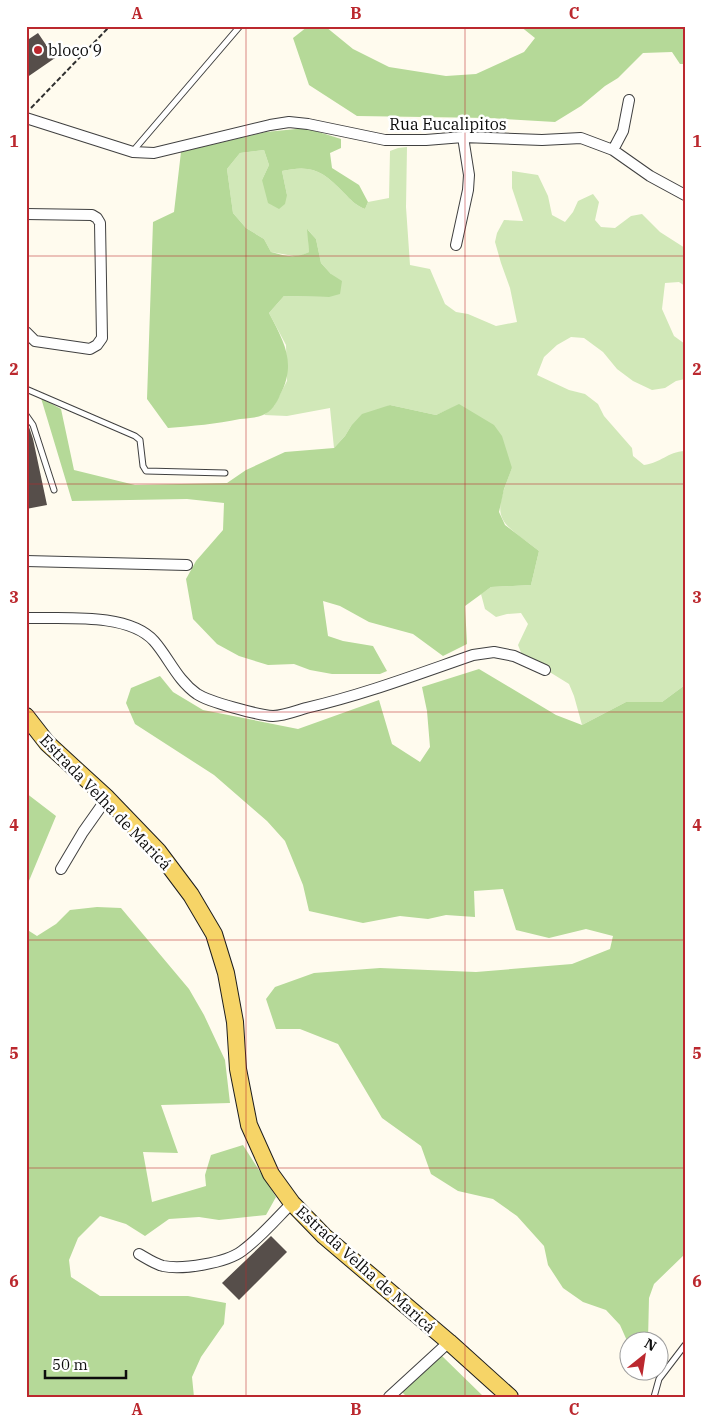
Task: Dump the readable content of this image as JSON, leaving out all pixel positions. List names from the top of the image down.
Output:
{
  "streets": {
    "main road": ["Estrada Velha de Maricá"],
    "street": ["Rua Eucalipitos"]
  },
  "places": ["bloco 9"],
  "scale_bar": "50 m",
  "north": "top right",
  "grid": {
    "columns": ["A", "B", "C"],
    "rows": [
      "1",
      "2",
      "3",
      "4",
      "5",
      "6"
    ]
  }
}
